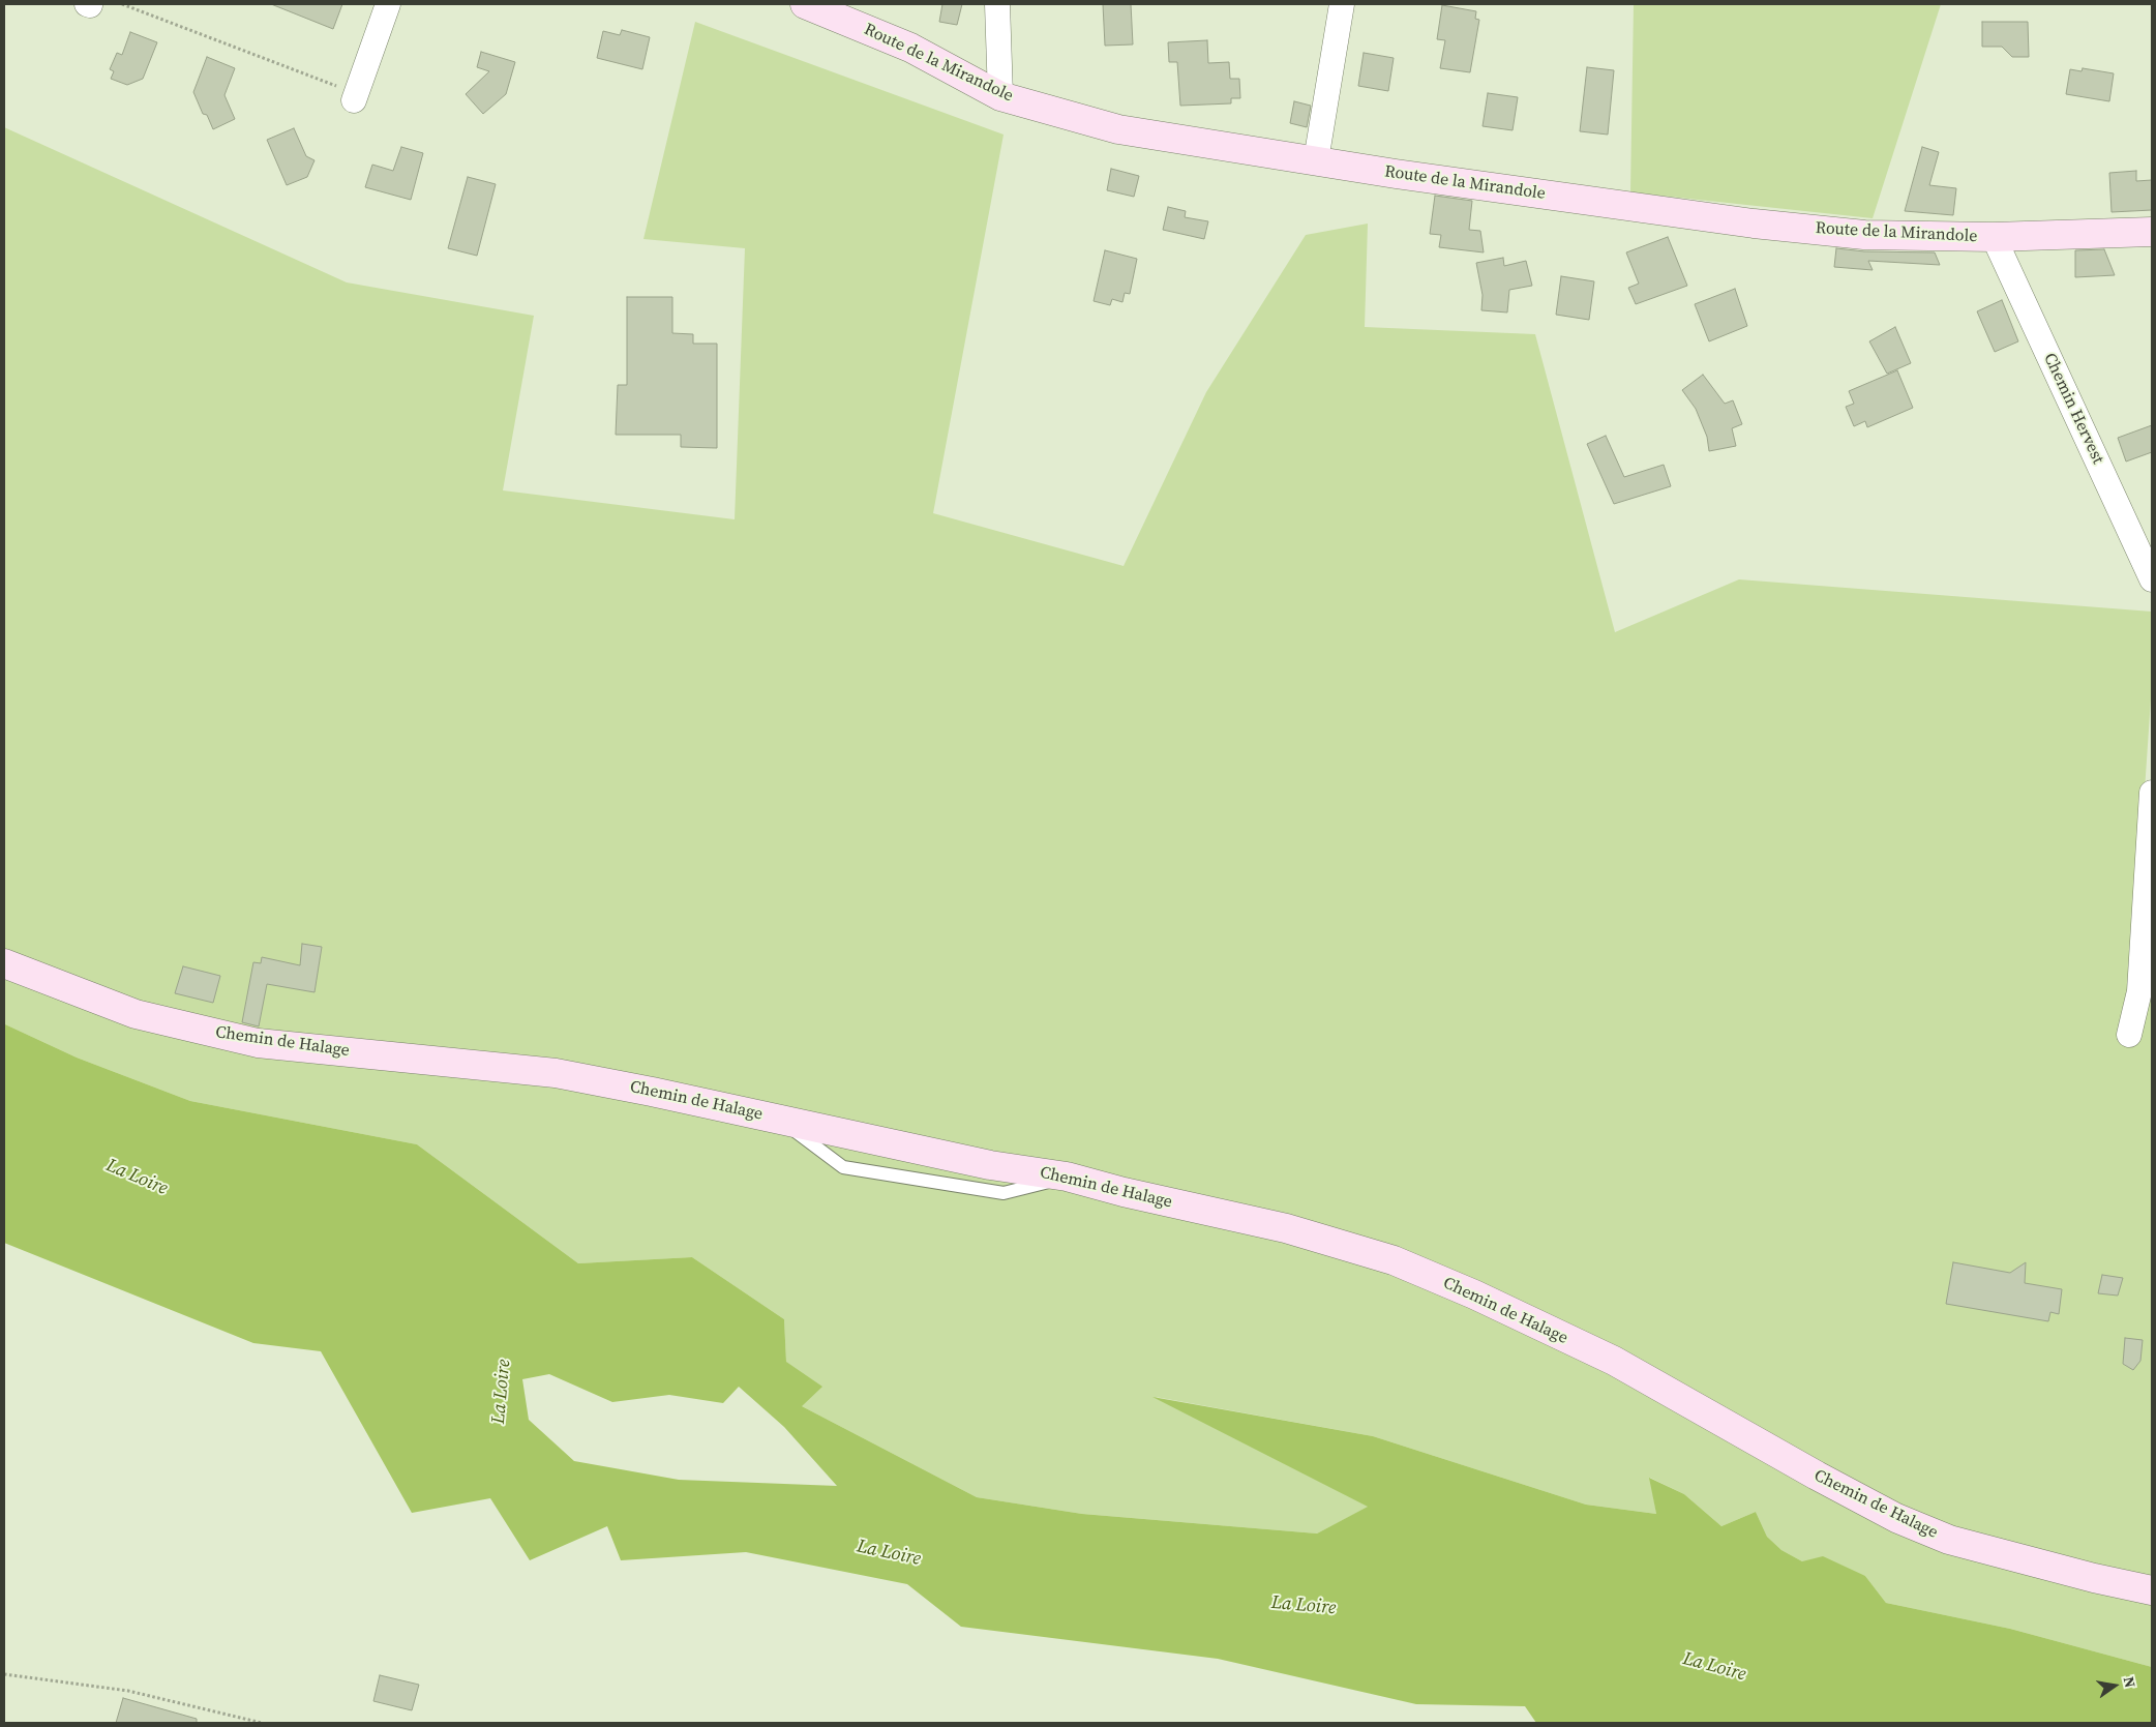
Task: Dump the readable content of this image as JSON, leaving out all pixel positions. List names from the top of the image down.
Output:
{
  "streets": {
    "main road": ["Route de la Mirandole", "Chemin de Halage"],
    "street": ["Chemin Hervest"]
  },
  "crossings": [
    ["Route de la Mirandole", "Chemin Hervest"]
  ],
  "water": ["La Loire"],
  "north": "right"
}
